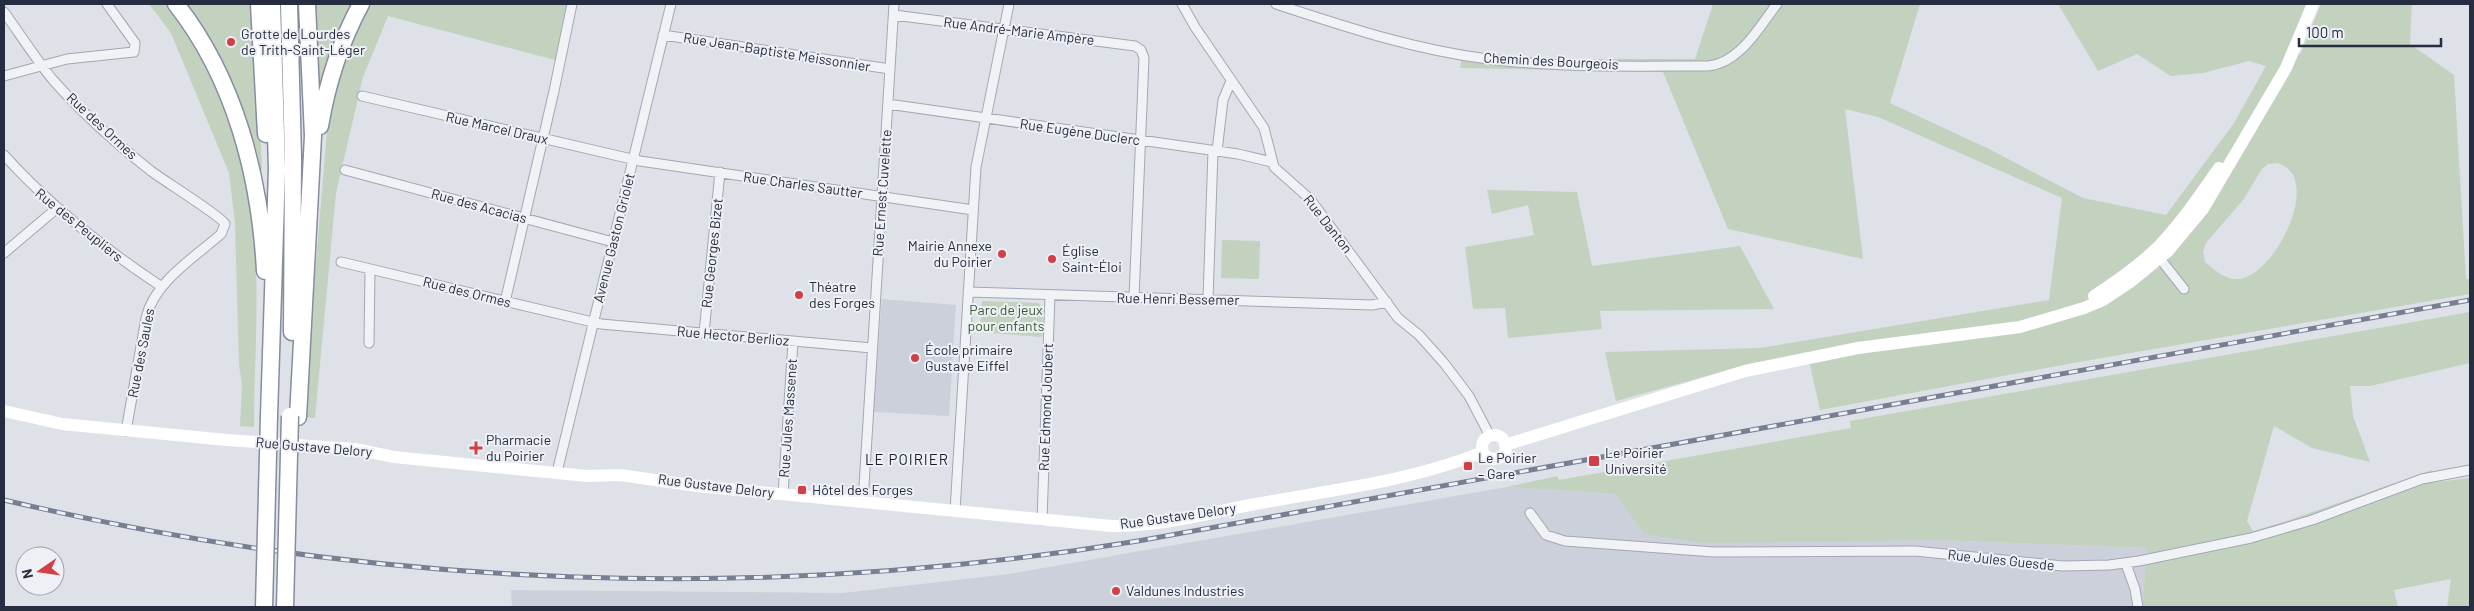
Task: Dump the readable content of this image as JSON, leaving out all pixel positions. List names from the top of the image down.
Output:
{
  "streets": {
    "street": [
      "Rue André-Marie Ampère",
      "Rue Jean-Baptiste Meissonnier",
      "Chemin des Bourgeois",
      "Rue des Ormes",
      "Rue Marcel Draux",
      "Rue Eugène Duclerc",
      "Rue Charles Sautter",
      "Rue Ernest Cuvelette",
      "Rue des Acacias",
      "Rue Danton",
      "Rue des Peupliers",
      "Avenue Gaston Griolet",
      "Rue Georges Bizet",
      "Rue Henri Bessemer",
      "Rue Hector Berlioz",
      "Rue des Saules",
      "Rue Edmond Joubert",
      "Rue Jules Massenet",
      "Rue Gustave Delory",
      "Rue Jules Guesde"
    ]
  },
  "crossings": [
    ["Rue André-Marie Ampère", "Rue Eugène Duclerc"],
    ["Rue André-Marie Ampère", "Rue Ernest Cuvelette"],
    ["Rue Jean-Baptiste Meissonnier", "Rue Ernest Cuvelette"],
    ["Rue Jean-Baptiste Meissonnier", "Avenue Gaston Griolet"],
    ["Rue des Ormes", "Avenue Gaston Griolet"],
    ["Rue des Ormes", "Rue Hector Berlioz"],
    ["Rue des Ormes", "Rue des Saules"],
    ["Rue Marcel Draux", "Rue Charles Sautter"],
    ["Rue Marcel Draux", "Avenue Gaston Griolet"],
    ["Rue Eugène Duclerc", "Rue Ernest Cuvelette"],
    ["Rue Eugène Duclerc", "Rue Danton"],
    ["Rue Charles Sautter", "Rue Ernest Cuvelette"],
    ["Rue Charles Sautter", "Avenue Gaston Griolet"],
    ["Rue Charles Sautter", "Rue Georges Bizet"],
    ["Rue Ernest Cuvelette", "Rue Hector Berlioz"],
    ["Rue Ernest Cuvelette", "Rue Gustave Delory"],
    ["Rue des Acacias", "Avenue Gaston Griolet"],
    ["Rue Danton", "Rue Henri Bessemer"],
    ["Rue Danton", "Rue Gustave Delory"],
    ["Rue des Peupliers", "Rue des Saules"],
    ["Avenue Gaston Griolet", "Rue Hector Berlioz"],
    ["Avenue Gaston Griolet", "Rue Gustave Delory"],
    ["Rue Georges Bizet", "Rue Hector Berlioz"],
    ["Rue Henri Bessemer", "Rue Edmond Joubert"],
    ["Rue Hector Berlioz", "Rue Jules Massenet"],
    ["Rue des Saules", "Rue Gustave Delory"],
    ["Rue Edmond Joubert", "Rue Gustave Delory"],
    ["Rue Jules Massenet", "Rue Gustave Delory"]
  ],
  "districts": ["LE POIRIER"],
  "parks": ["Parc de jeux pour enfants"],
  "places": {
    "other": [
      "Grotte de Lourdes de Trith-Saint-Léger",
      "Mairie Annexe du Poirier",
      "Église Saint-Éloi",
      "Théatre des Forges",
      "École primaire Gustave Eiffel",
      "Valdunes Industries"
    ],
    "health": ["Pharmacie du Poirier"],
    "transit": ["Le Poirier Université", "Le Poirier – Gare", "Hôtel des Forges"]
  },
  "scale_bar": "100 m",
  "north": "left"
}
